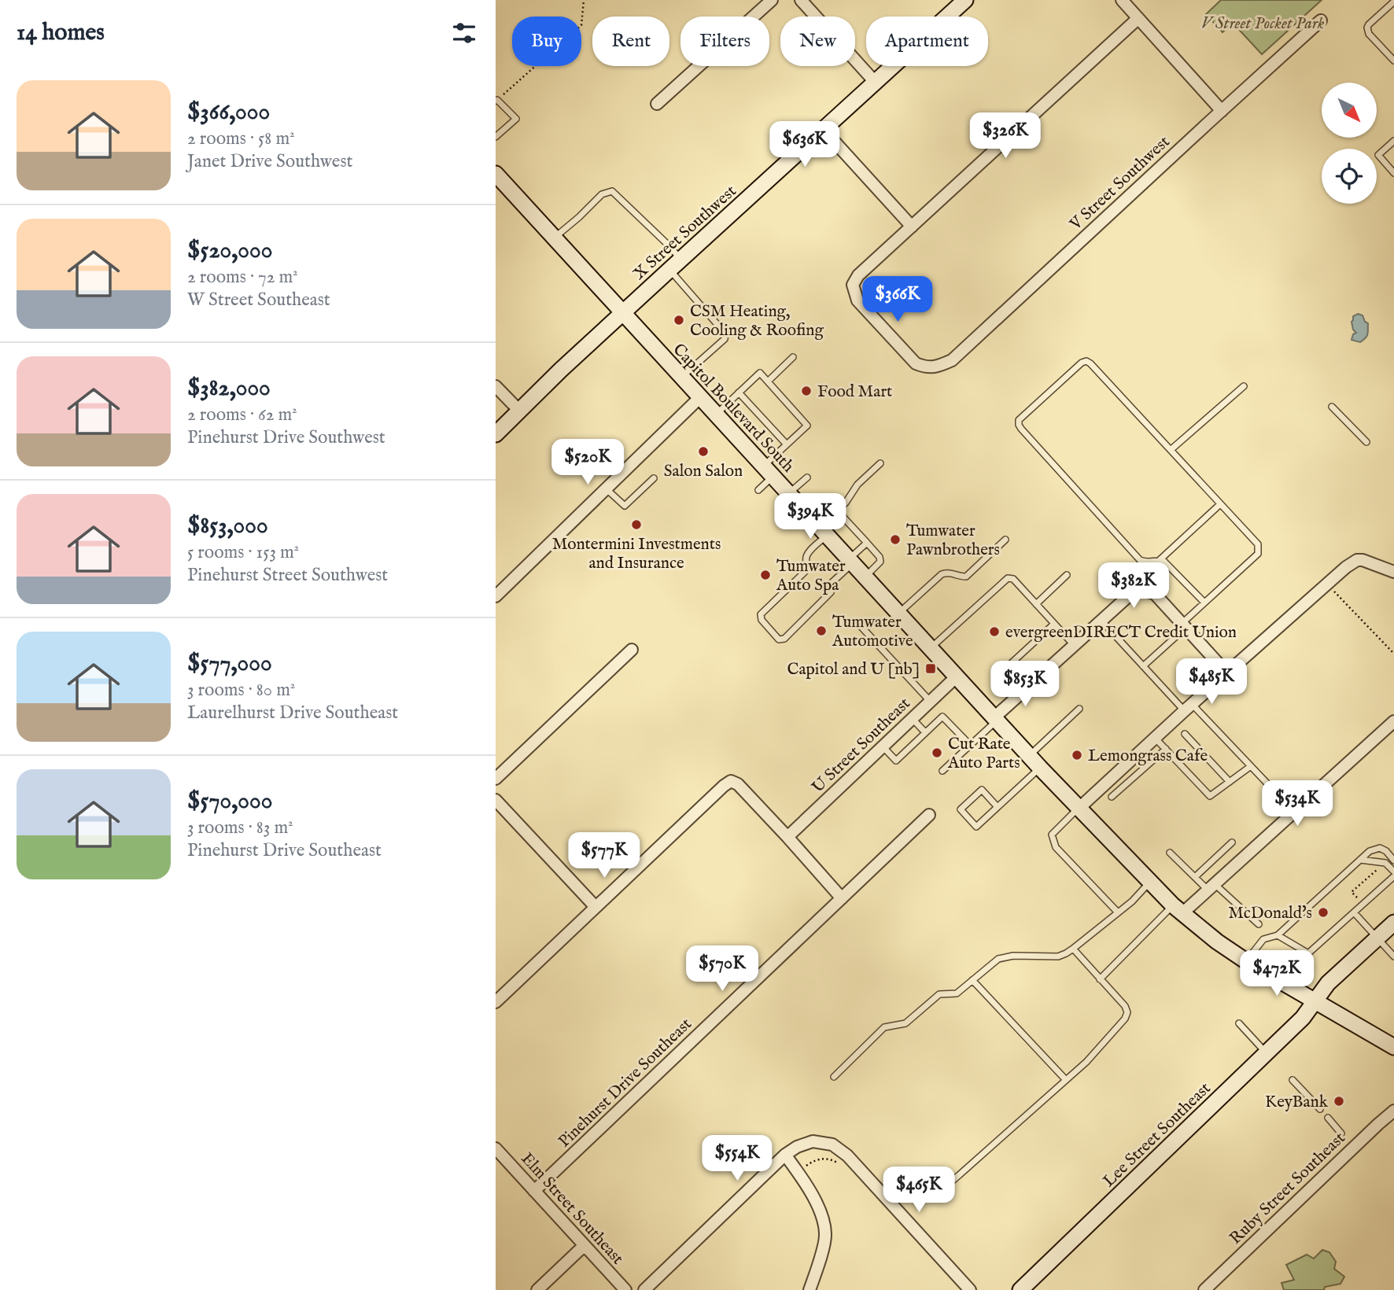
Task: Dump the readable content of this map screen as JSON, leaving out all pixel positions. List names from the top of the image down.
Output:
{
  "streets": {
    "main road": ["X Street Southwest", "Capitol Boulevard South", "Lee Street Southeast"],
    "street": [
      "V Street Southwest",
      "U Street Southeast",
      "Pinehurst Drive Southeast",
      "Ruby Street Southeast",
      "Elm Street Southeast"
    ]
  },
  "crossings": [
    ["X Street Southwest", "Capitol Boulevard South"],
    ["Capitol Boulevard South", "U Street Southeast"],
    ["Capitol Boulevard South", "Lee Street Southeast"],
    ["Pinehurst Drive Southeast", "Elm Street Southeast"]
  ],
  "parks": ["V Street Pocket Park"],
  "places": {
    "other": [
      "CSM Heating, Cooling & Roofing",
      "Food Mart",
      "Salon Salon",
      "Montermini Investments and Insurance",
      "Tumwater Pawnbrothers",
      "Tumwater Auto Spa",
      "Tumwater Automotive",
      "evergreenDIRECT Credit Union",
      "Cut Rate Auto Parts",
      "Lemongrass Cafe",
      "McDonald's",
      "KeyBank"
    ],
    "transit": ["Capitol and U [nb]"]
  },
  "north": "bottom right",
  "page": {
    "heading": "14 homes",
    "chip": [
      "Buy",
      "Rent",
      "Filters",
      "New",
      "Apartment"
    ],
    "list": [
      {
        "name": "$366,000",
        "note": "2 rooms · 58 m² · Janet Drive Southwest"
      },
      {
        "name": "$520,000",
        "note": "2 rooms · 72 m² · W Street Southeast"
      },
      {
        "name": "$382,000",
        "note": "2 rooms · 62 m² · Pinehurst Drive Southwest"
      },
      {
        "name": "$853,000",
        "note": "5 rooms · 153 m² · Pinehurst Street Southwest"
      },
      {
        "name": "$577,000",
        "note": "3 rooms · 80 m² · Laurelhurst Drive Southeast"
      },
      {
        "name": "$570,000",
        "note": "3 rooms · 83 m² · Pinehurst Drive Southeast"
      }
    ],
    "price": [
      "$326K",
      "$636K",
      "$366K",
      "$520K",
      "$394K",
      "$382K",
      "$485K",
      "$853K",
      "$534K",
      "$577K",
      "$570K",
      "$472K",
      "$554K",
      "$465K"
    ]
  }
}
